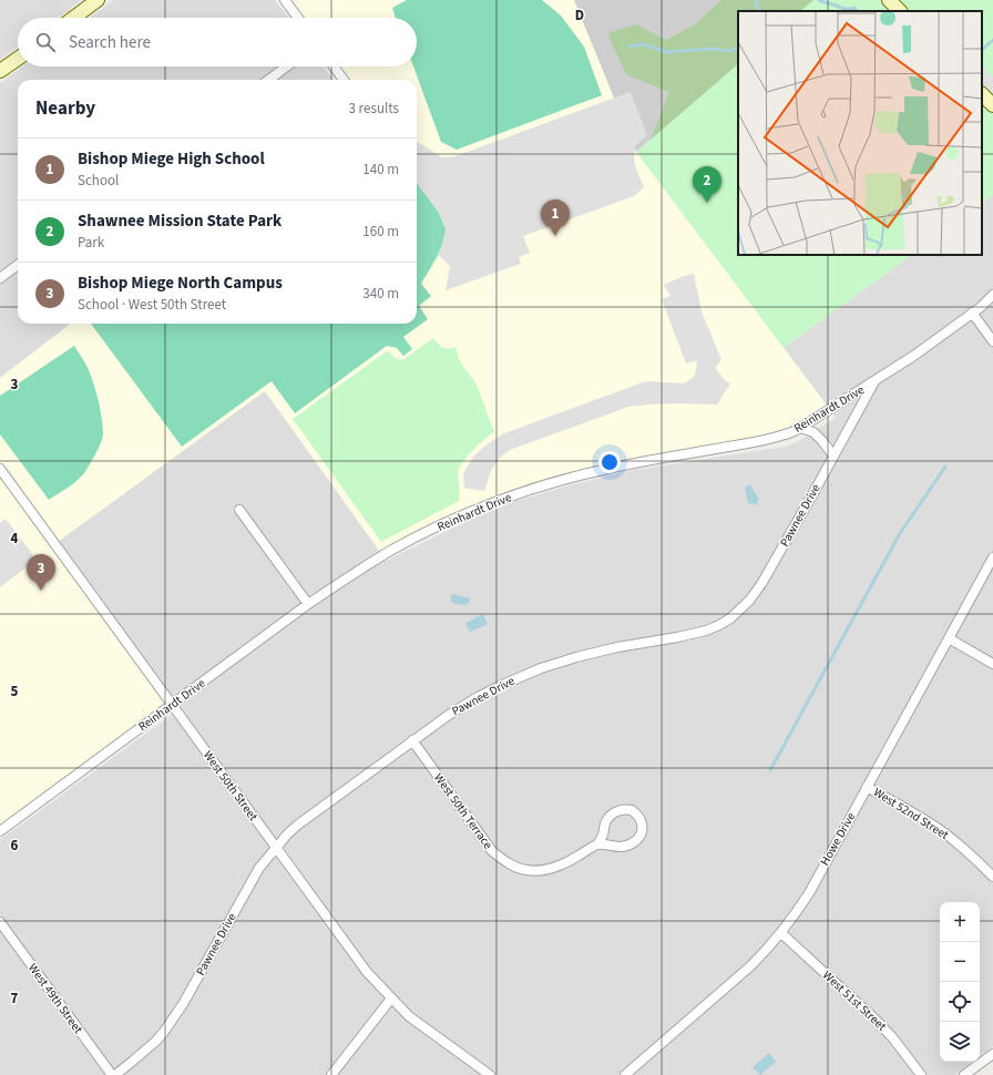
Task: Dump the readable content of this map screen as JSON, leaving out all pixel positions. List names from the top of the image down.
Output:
{
  "streets": {
    "street": [
      "Reinhardt Drive",
      "Pawnee Drive",
      "West 50th Street",
      "West 50th Terrace",
      "West 52nd Street",
      "Howe Drive",
      "West 49th Street",
      "West 51st Street"
    ]
  },
  "crossings": [
    ["Reinhardt Drive", "Pawnee Drive"],
    ["Reinhardt Drive", "West 50th Street"],
    ["Pawnee Drive", "West 50th Street"],
    ["Pawnee Drive", "West 50th Terrace"],
    ["West 52nd Street", "Howe Drive"],
    ["Howe Drive", "West 51st Street"]
  ],
  "page": {
    "search": "Search here",
    "heading": ["Nearby", "3 results"],
    "list": [
      {
        "mark": "1",
        "name": "Bishop Miege High School",
        "note": "School",
        "value": "140 m"
      },
      {
        "mark": "2",
        "name": "Shawnee Mission State Park",
        "note": "Park",
        "value": "160 m"
      },
      {
        "mark": "3",
        "name": "Bishop Miege North Campus",
        "note": "School · West 50th Street",
        "value": "340 m"
      }
    ],
    "pins": ["2", "1", "3"],
    "map_buttons": ["+", "−"]
  },
  "grid": {
    "columns": ["D"],
    "rows": [
      "3",
      "4",
      "5",
      "6",
      "7"
    ]
  }
}
